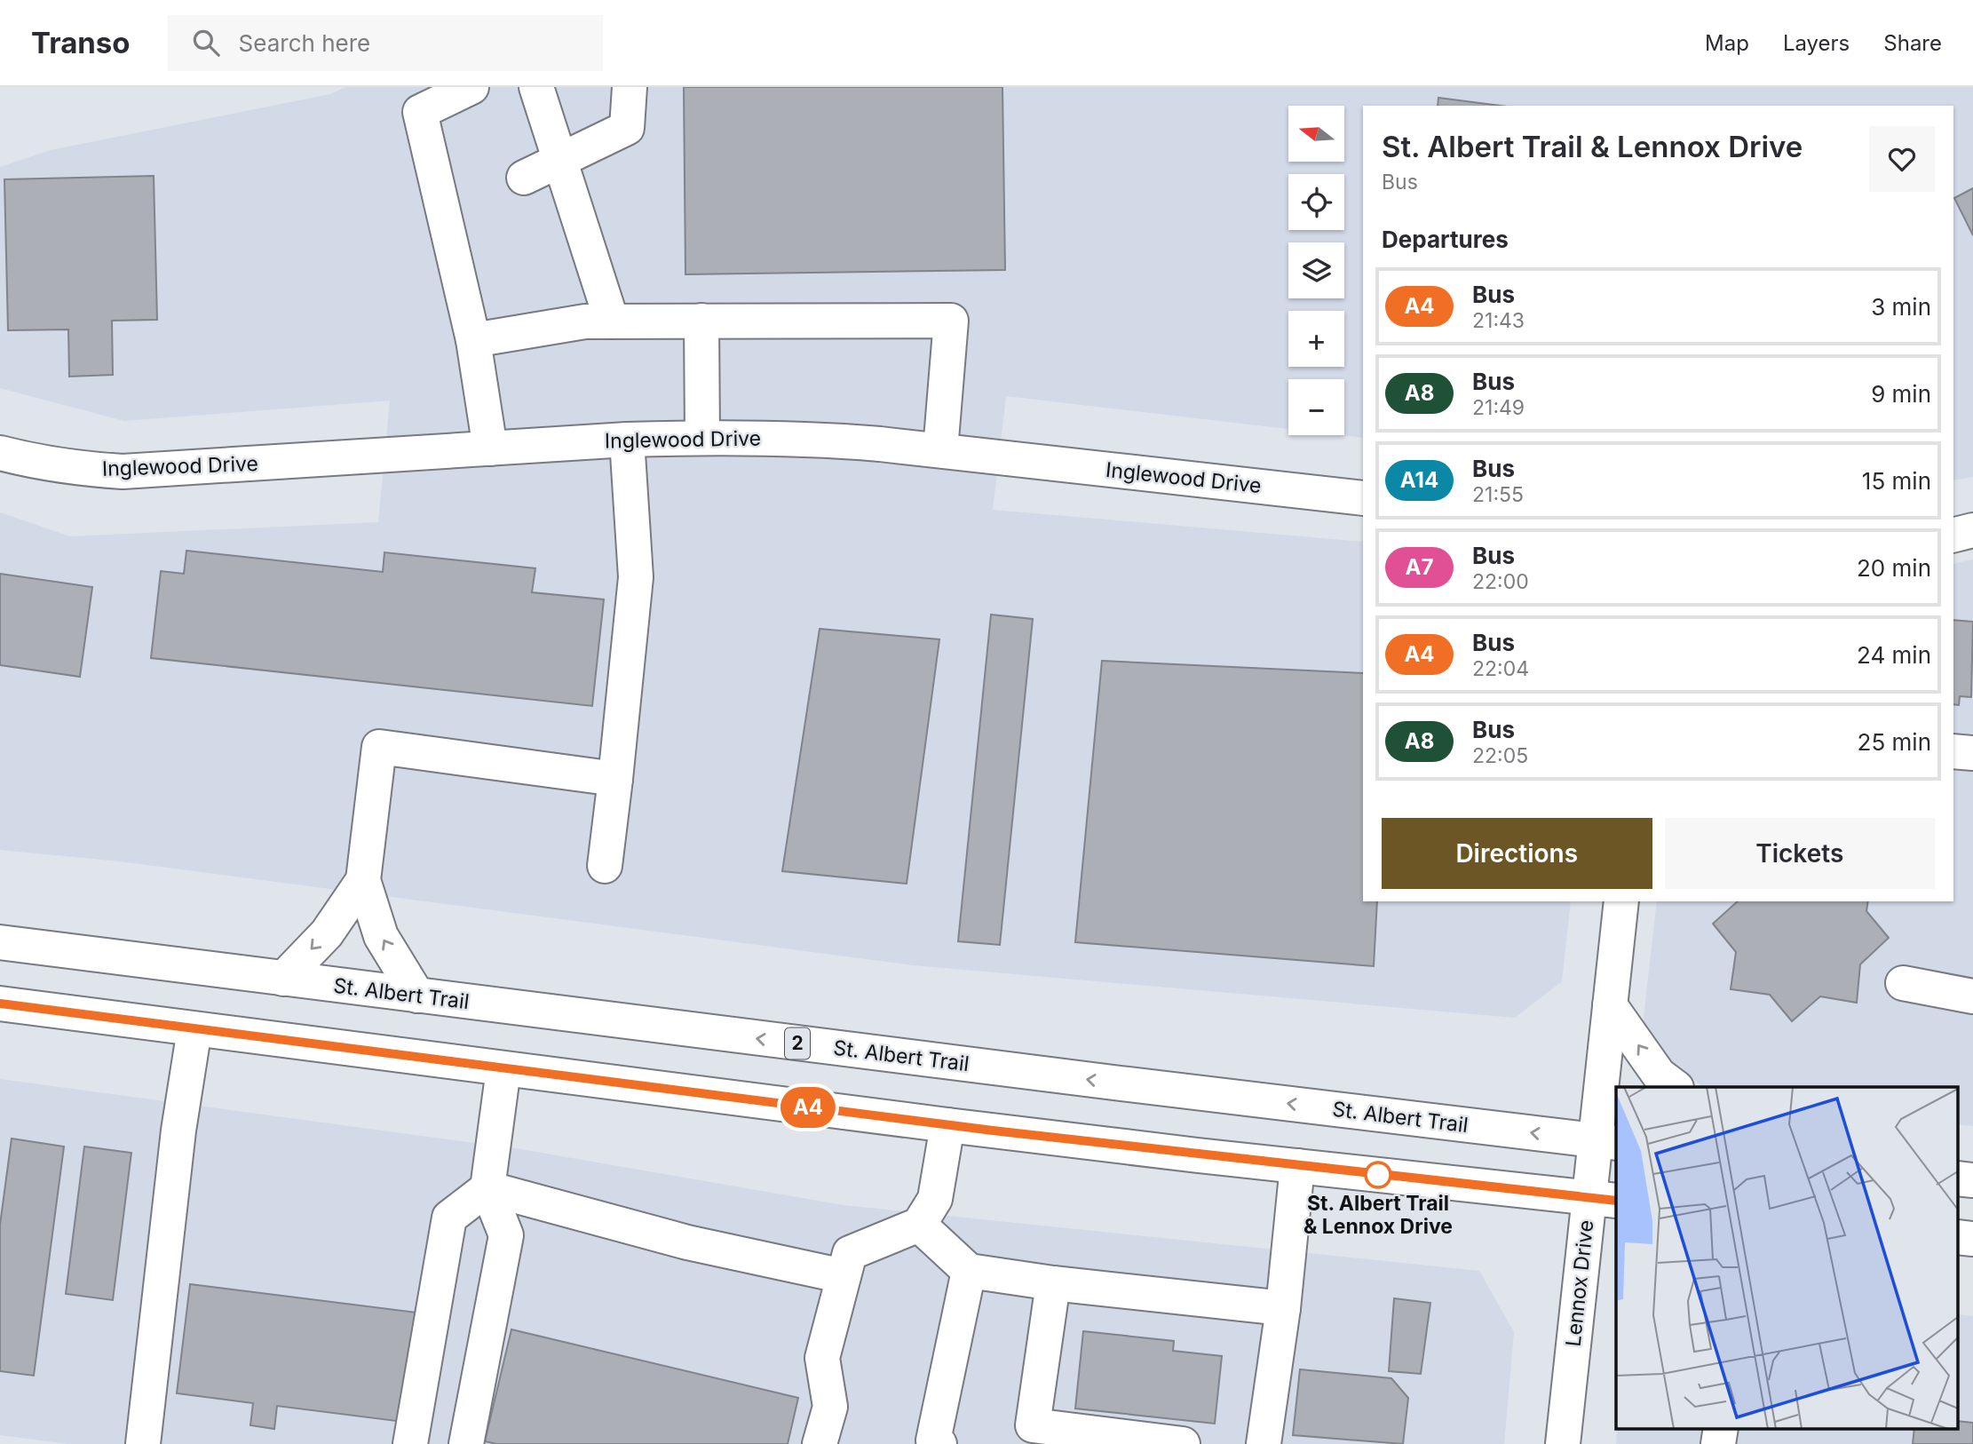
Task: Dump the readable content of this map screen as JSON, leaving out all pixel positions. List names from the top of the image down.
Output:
{
  "streets": {
    "main road": [
      "Inglewood Drive",
      "St. Albert Trail",
      "2",
      "Lennox Drive"
    ]
  },
  "crossings": [
    ["St. Albert Trail", "Lennox Drive"]
  ],
  "places": ["St. Albert Trail & Lennox Drive"],
  "lines": ["bus line A4"],
  "north": "left",
  "page": {
    "header": "Transo",
    "search": "Search here",
    "nav": ["Map", "Layers", "Share"],
    "on_map": "A4",
    "map_buttons": ["+", "−"],
    "heading": [
      ["St. Albert Trail & Lennox Drive", "Bus"],
      "Departures"
    ],
    "list": [
      {
        "mark": "A4",
        "name": "Bus",
        "note": "21:43",
        "value": "3 min"
      },
      {
        "mark": "A8",
        "name": "Bus",
        "note": "21:49",
        "value": "9 min"
      },
      {
        "mark": "A14",
        "name": "Bus",
        "note": "21:55",
        "value": "15 min"
      },
      {
        "mark": "A7",
        "name": "Bus",
        "note": "22:00",
        "value": "20 min"
      },
      {
        "mark": "A4",
        "name": "Bus",
        "note": "22:04",
        "value": "24 min"
      },
      {
        "mark": "A8",
        "name": "Bus",
        "note": "22:05",
        "value": "25 min"
      }
    ],
    "buttons": ["Directions", "Tickets"]
  }
}
